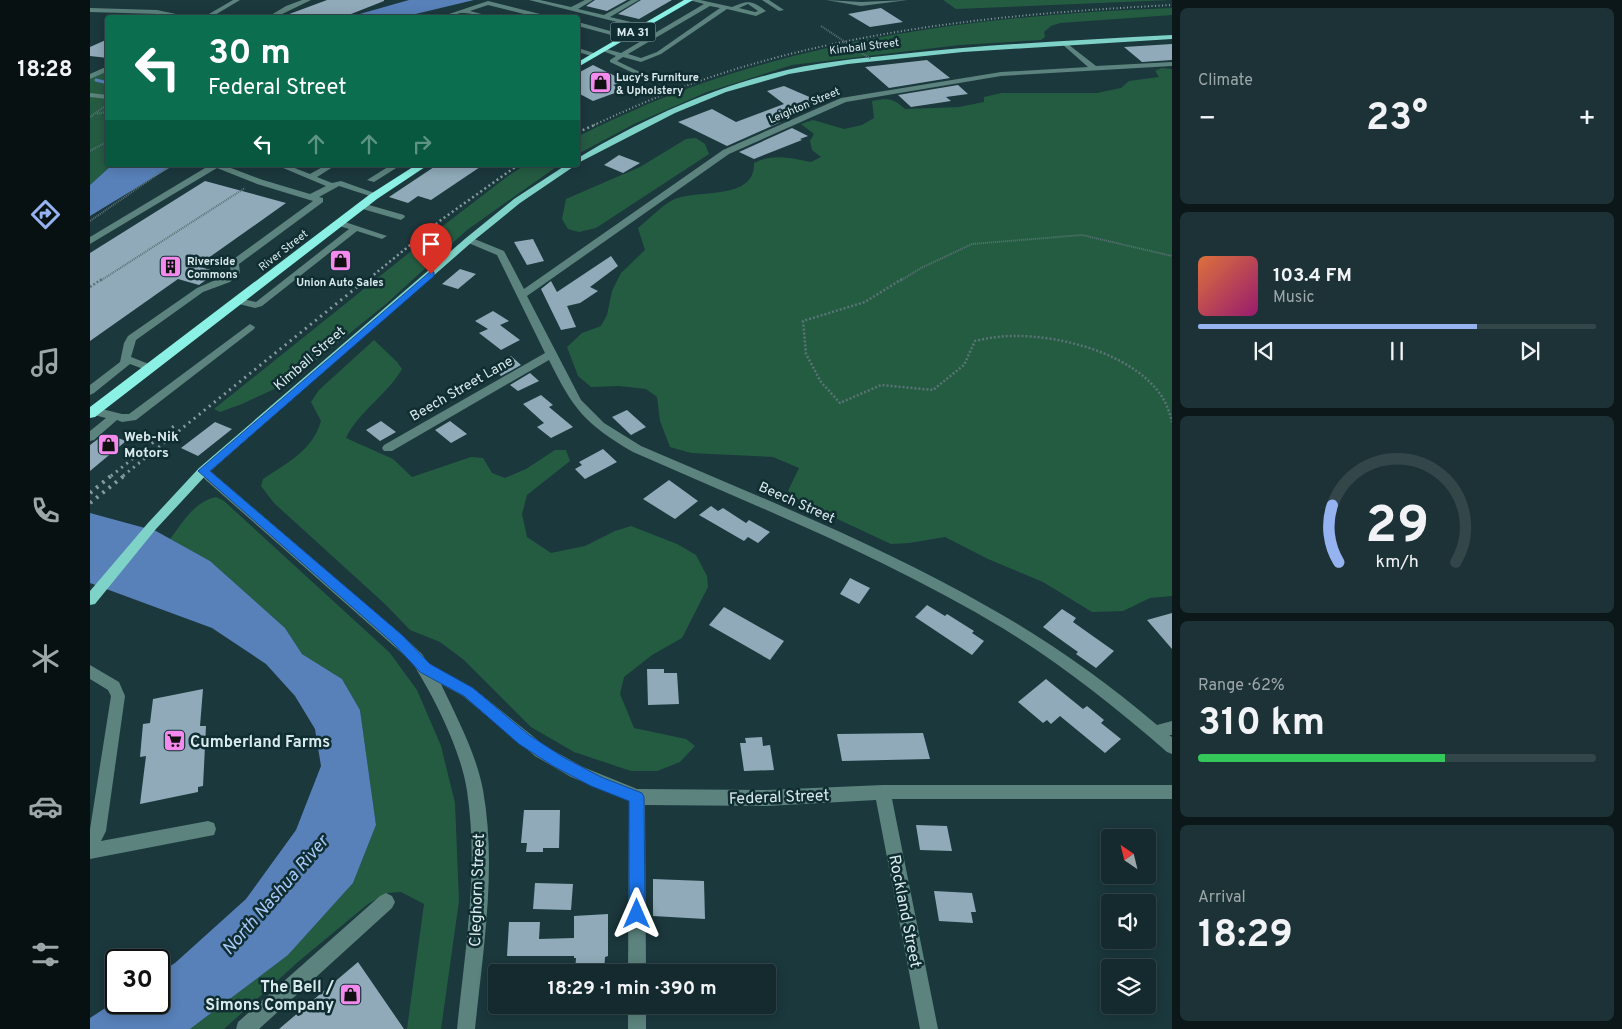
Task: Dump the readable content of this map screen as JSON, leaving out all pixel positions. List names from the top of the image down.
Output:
{
  "streets": {
    "highway": ["MA 31", "River Street"],
    "main road": ["Kimball Street"],
    "street": [
      "Leighton Street",
      "Beech Street Lane",
      "Beech Street",
      "Federal Street",
      "Cleghorn Street",
      "Rockland Street"
    ]
  },
  "crossings": [
    ["Kimball Street", "Beech Street"],
    ["Kimball Street", "Cleghorn Street"],
    ["Leighton Street", "Beech Street"],
    ["Beech Street Lane", "Beech Street"],
    ["Federal Street", "Cleghorn Street"],
    ["Federal Street", "Rockland Street"]
  ],
  "water": ["North Nashua River"],
  "places": {
    "shop": [
      "Lucy's Furniture & Upholstery",
      "Union Auto Sales",
      "Web-Nik Motors",
      "The Bell / Simons Company"
    ],
    "building": ["Riverside Commons"],
    "supermarket": ["Cumberland Farms"]
  },
  "north": "top left",
  "page": {
    "tabs": "18:28",
    "tile": [
      "Climate",
      ["Range · 62%", "310 km"],
      ["Arrival", "18:29"]
    ],
    "turn": ["30 m", "Federal Street"],
    "heat": ["−", "23°", "+"],
    "song": ["103.4 FM", "Music"],
    "limit": "30",
    "trip": "18:29 · 1 min · 390 m",
    "gauge": ["29", "km/h"]
  }
}
